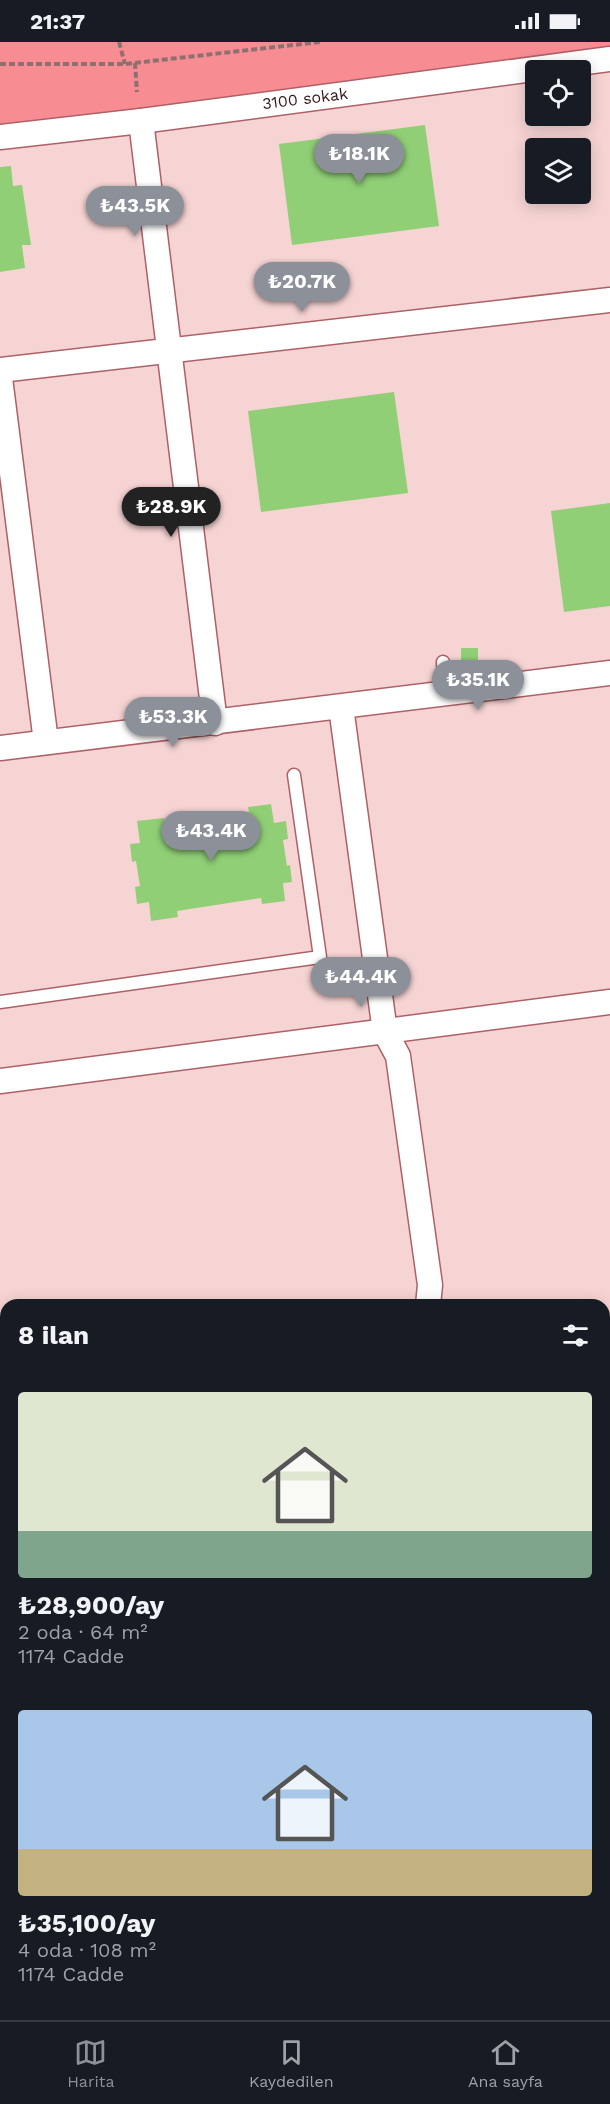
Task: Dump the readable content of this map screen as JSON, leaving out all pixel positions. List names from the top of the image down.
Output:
{
  "streets": {
    "street": ["3100 sokak"]
  },
  "page": {
    "status": "21:37",
    "price": [
      "₺18.1K",
      "₺43.5K",
      "₺20.7K",
      "₺28.9K",
      "₺35.1K",
      "₺53.3K",
      "₺43.4K",
      "₺44.4K"
    ],
    "heading": "8 ilan",
    "list": [
      {
        "name": "₺28,900/ay",
        "note": "2 oda · 64 m² · 1174 Cadde"
      },
      {
        "name": "₺35,100/ay",
        "note": "4 oda · 108 m² · 1174 Cadde"
      }
    ],
    "tabs": ["Harita", "Kaydedilen", "Ana sayfa"]
  }
}
